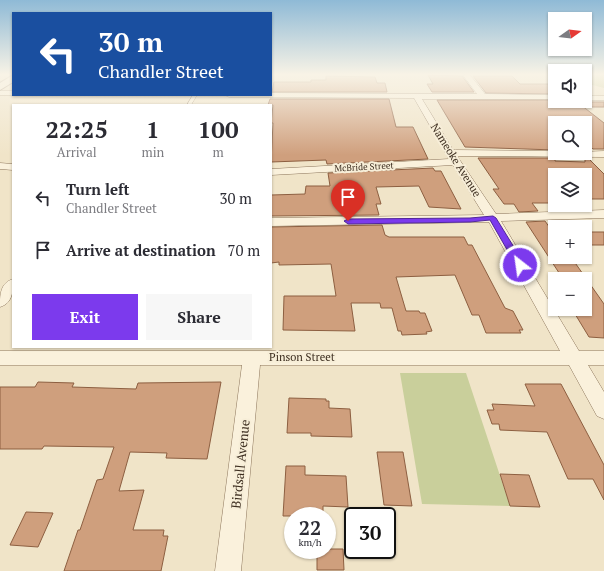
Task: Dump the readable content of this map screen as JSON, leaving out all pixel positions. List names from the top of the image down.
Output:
{
  "streets": {
    "street": [
      "Nameoke Avenue",
      "McBride Street",
      "Pinson Street",
      "Birdsall Avenue"
    ]
  },
  "crossings": [
    ["Nameoke Avenue", "McBride Street"],
    ["Nameoke Avenue", "Pinson Street"],
    ["Pinson Street", "Birdsall Avenue"]
  ],
  "north": "right",
  "page": {
    "map_buttons": ["+", "−"],
    "turn": ["30 m", "Chandler Street"],
    "eta": [
      "22:25",
      "Arrival",
      "1",
      "min",
      "100",
      "m"
    ],
    "list": [
      {
        "name": "Turn left",
        "note": "Chandler Street",
        "value": "30 m"
      },
      {
        "name": "Arrive at destination",
        "value": "70 m"
      }
    ],
    "buttons": ["Exit", "Share"],
    "speed": "22 km/h",
    "limit": "30"
  }
}
